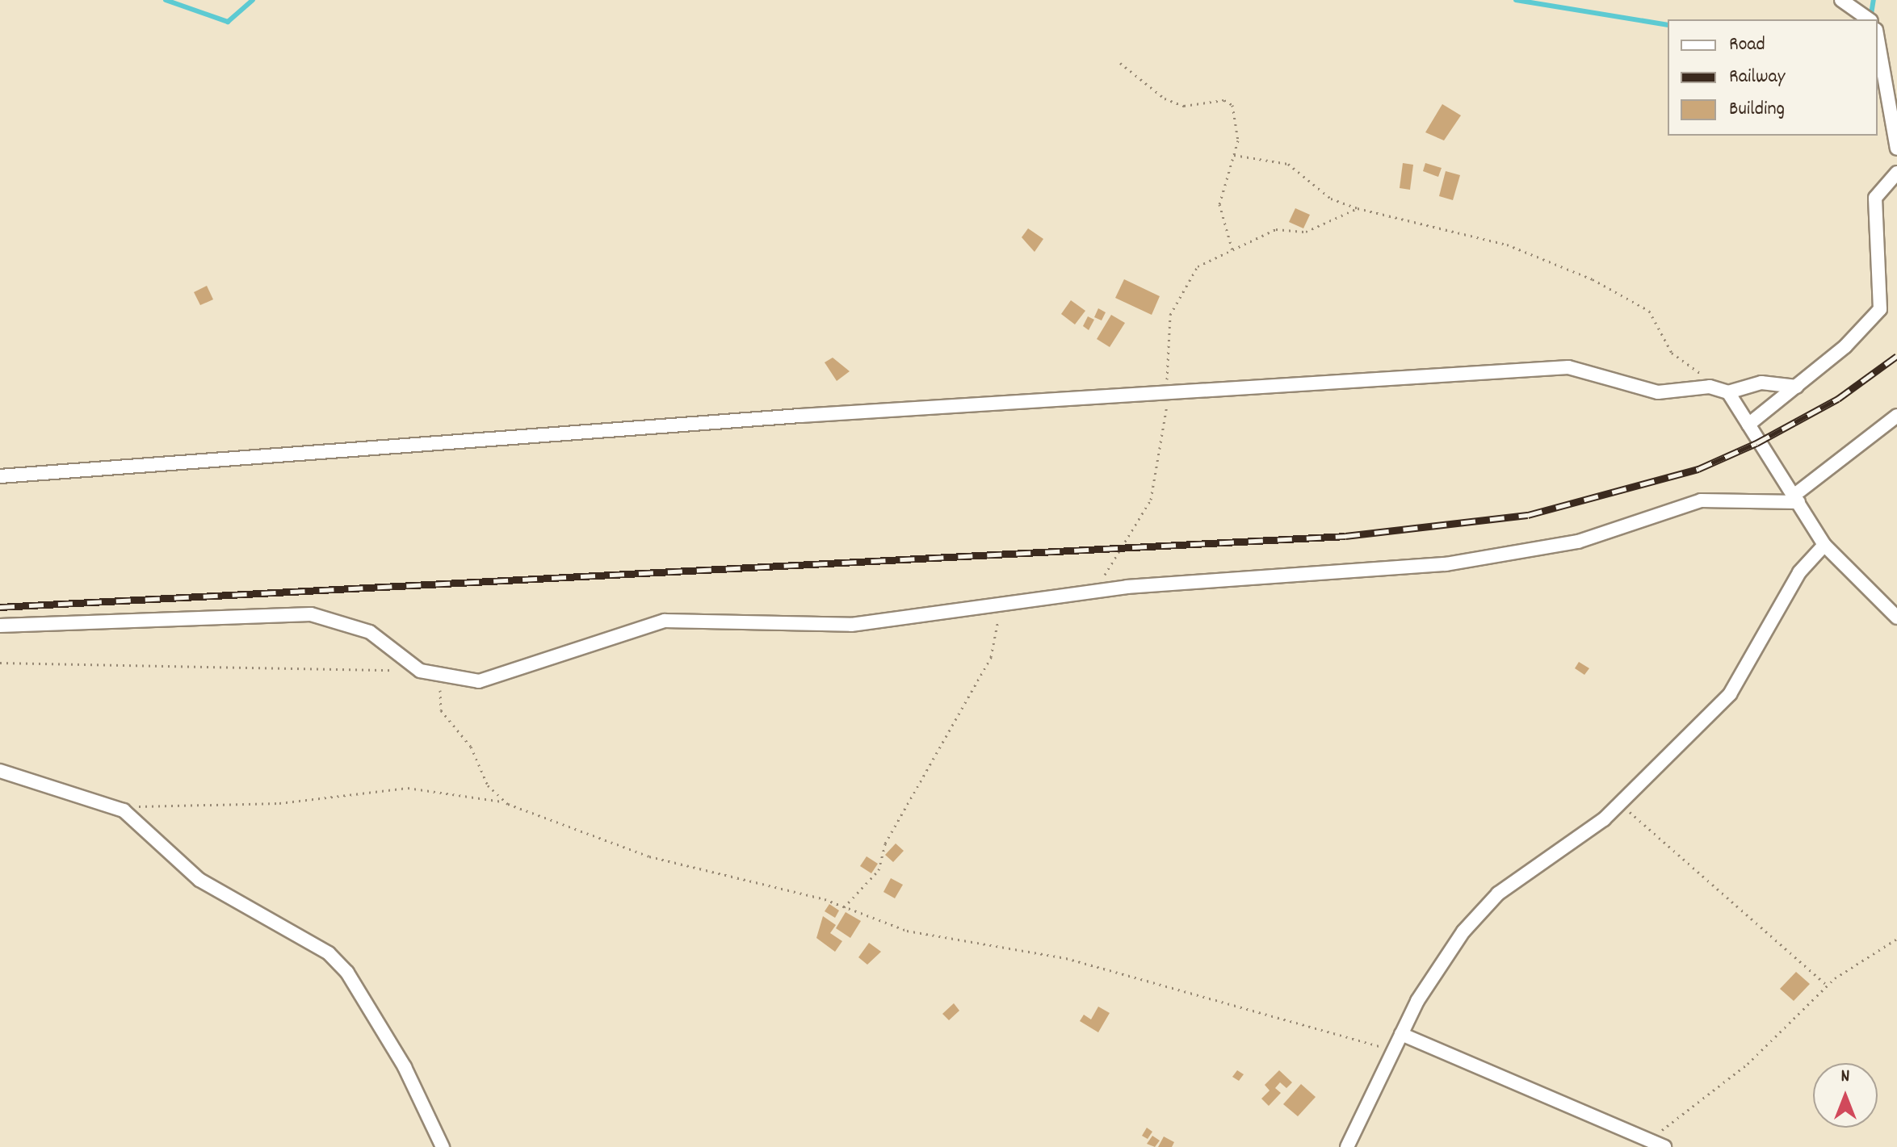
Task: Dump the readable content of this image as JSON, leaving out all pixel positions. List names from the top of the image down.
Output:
{
  "legend": ["Road", "Railway", "Building"],
  "north": "top"
}
